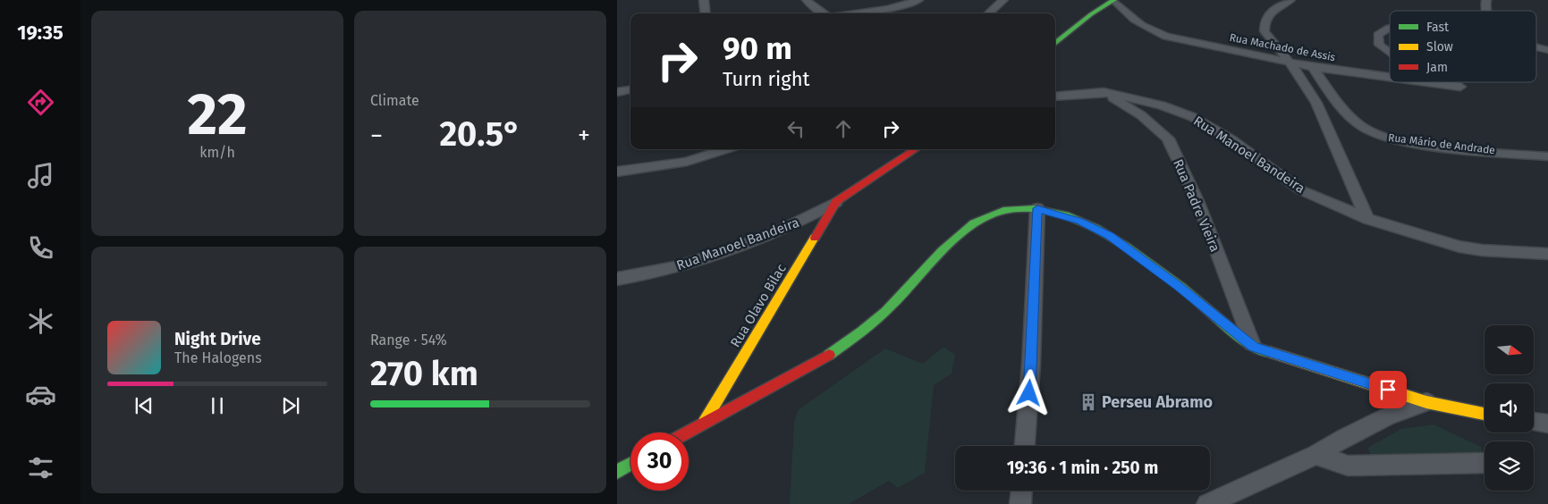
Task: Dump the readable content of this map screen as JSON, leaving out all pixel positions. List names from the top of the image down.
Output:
{
  "streets": {
    "street": [
      "Rua Machado de Assis",
      "Rua Mário de Andrade",
      "Rua Manoel Bandeira",
      "Rua Padre Vieira",
      "Rua Olavo Bilac"
    ]
  },
  "crossings": [
    ["Rua Machado de Assis", "Rua Mário de Andrade"],
    ["Rua Manoel Bandeira", "Rua Padre Vieira"],
    ["Rua Manoel Bandeira", "Rua Olavo Bilac"]
  ],
  "places": {
    "building": ["Perseu Abramo"]
  },
  "legend": ["Fast", "Slow", "Jam"],
  "north": "right",
  "page": {
    "tabs": "19:35",
    "tile": [
      ["22", "km/h"],
      "Climate",
      ["Range · 54%", "270 km"]
    ],
    "turn": ["90 m", "Turn right"],
    "heat": ["−", "20.5°", "+"],
    "song": ["Night Drive", "The Halogens"],
    "limit": "30",
    "trip": "19:36 · 1 min · 250 m"
  }
}
